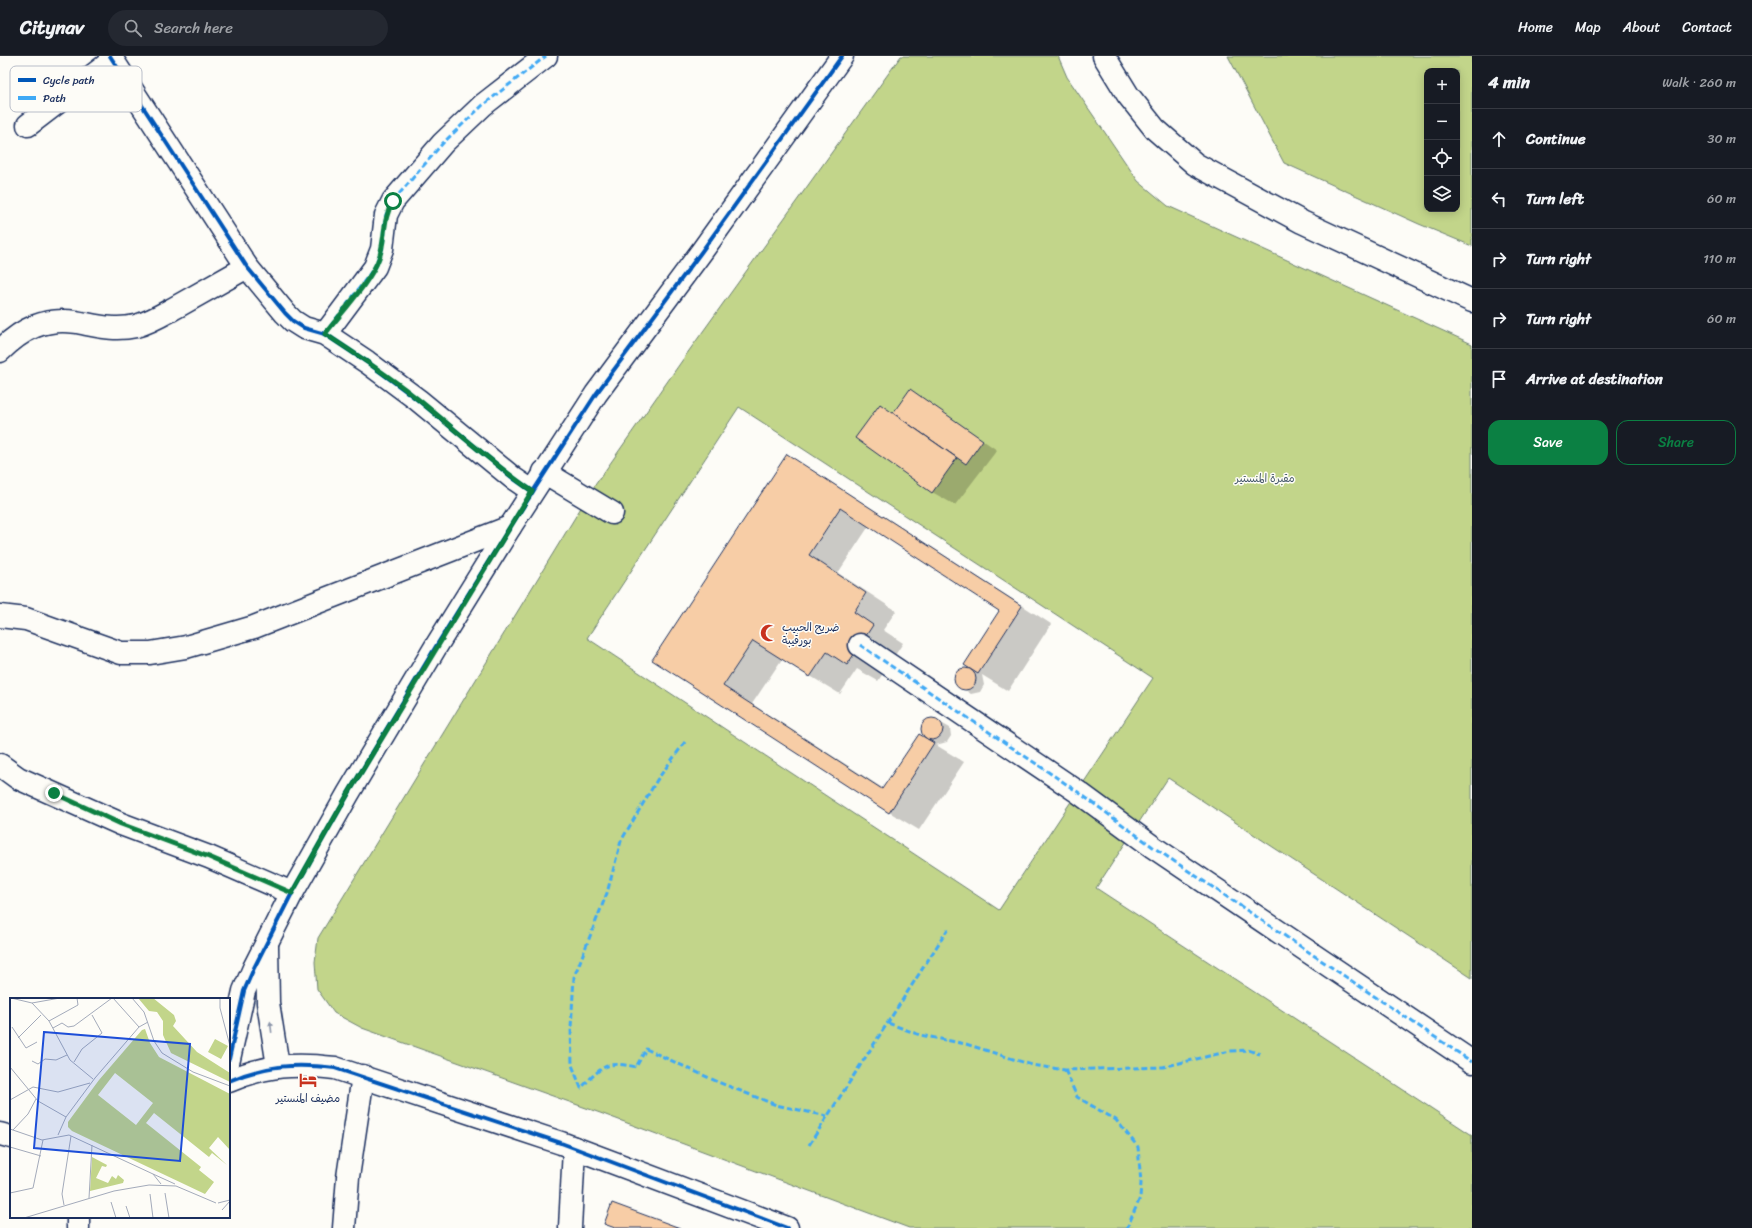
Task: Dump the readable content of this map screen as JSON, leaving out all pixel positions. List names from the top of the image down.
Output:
{
  "parks": ["مقبرة المنستير"],
  "places": {
    "mosque": ["ضريح الحبيب بورقيبة"],
    "hotel": ["مضيف المنستير"]
  },
  "legend": ["Cycle path", "Path"],
  "page": {
    "header": "Citynav",
    "search": "Search here",
    "nav": [
      "Home",
      "Map",
      "About",
      "Contact"
    ],
    "heading": ["4 min", "Walk · 260 m"],
    "map_buttons": ["+", "−"],
    "list": [
      ["Continue", "30 m"],
      ["Turn left", "60 m"],
      ["Turn right", "110 m"],
      ["Turn right", "60 m"],
      "Arrive at destination"
    ],
    "buttons": ["Save", "Share"]
  }
}
